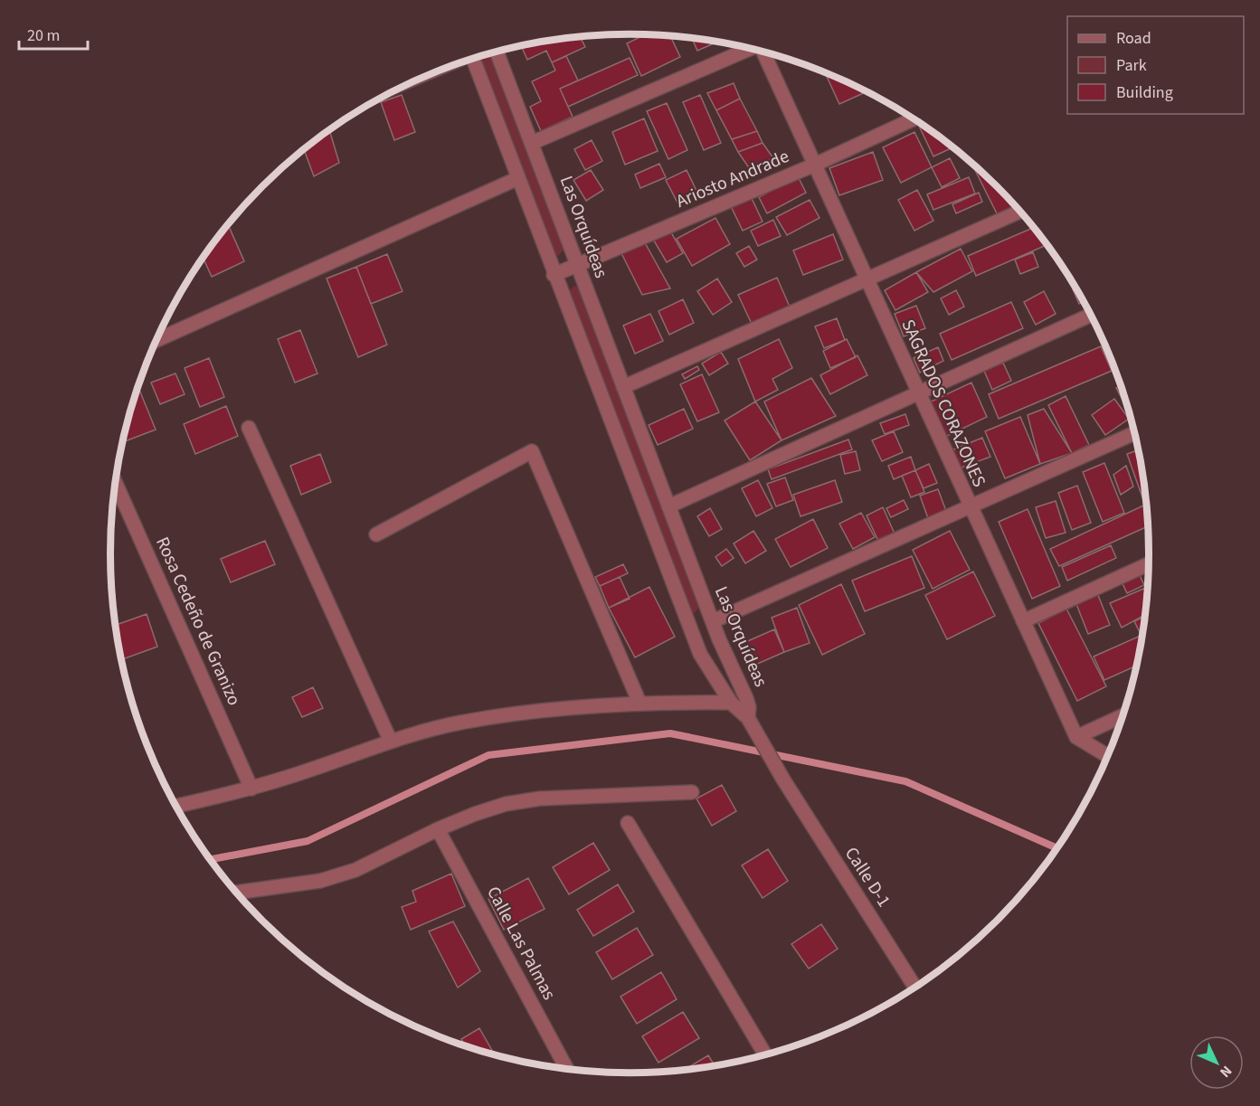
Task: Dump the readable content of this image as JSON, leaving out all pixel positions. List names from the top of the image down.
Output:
{
  "streets": {
    "street": [
      "Ariosto Andrade",
      "Las Orquídeas",
      "SAGRADOS CORAZONES",
      "Rosa Cedeño de Granizo",
      "Calle D-1",
      "Calle Las Palmas"
    ]
  },
  "crossings": [
    ["Ariosto Andrade", "Las Orquídeas"],
    ["Ariosto Andrade", "SAGRADOS CORAZONES"],
    ["Las Orquídeas", "Calle D-1"]
  ],
  "legend": ["Road", "Park", "Building"],
  "scale_bar": "20 m",
  "north": "bottom right"
}
